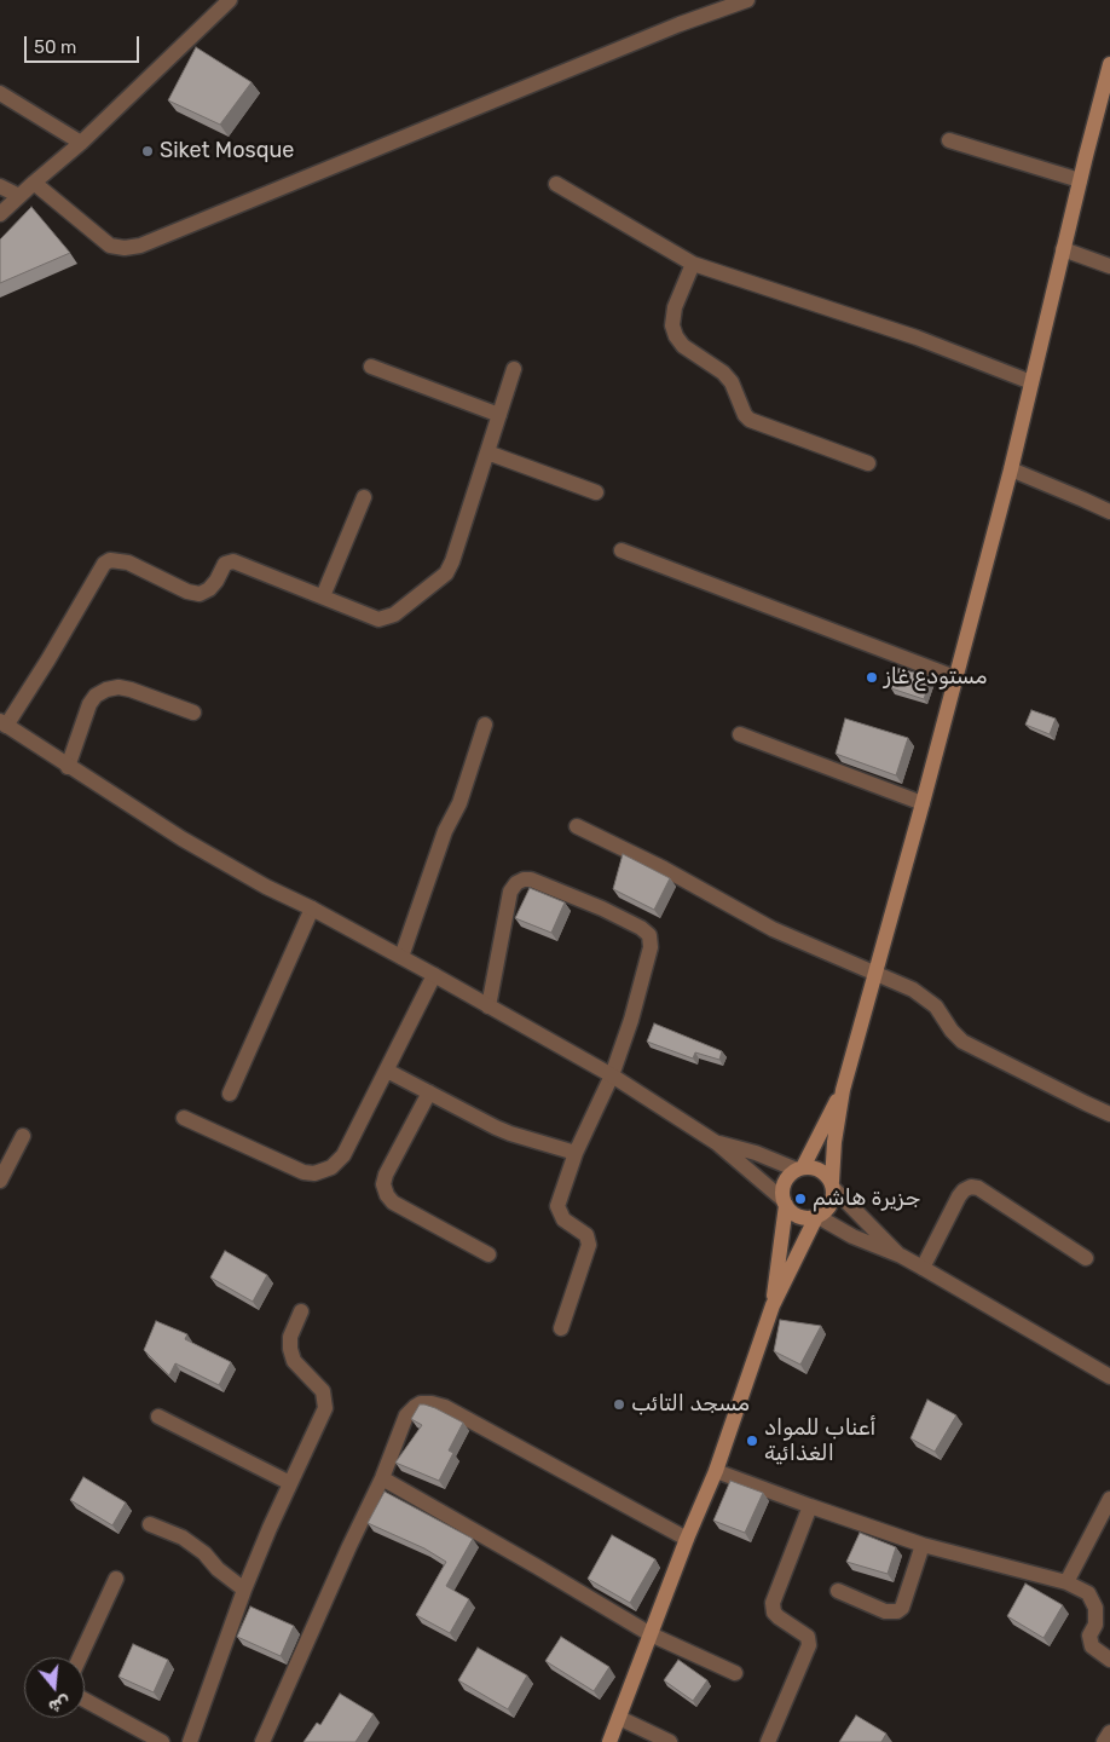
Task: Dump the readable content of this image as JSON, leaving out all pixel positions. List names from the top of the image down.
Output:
{
  "places": [
    "Siket Mosque",
    "مستودع غاز",
    "جزيرة هاشم",
    "مسجد التائب",
    "أعناب للمواد الغذائية"
  ],
  "scale_bar": "50 m",
  "north": "bottom"
}
